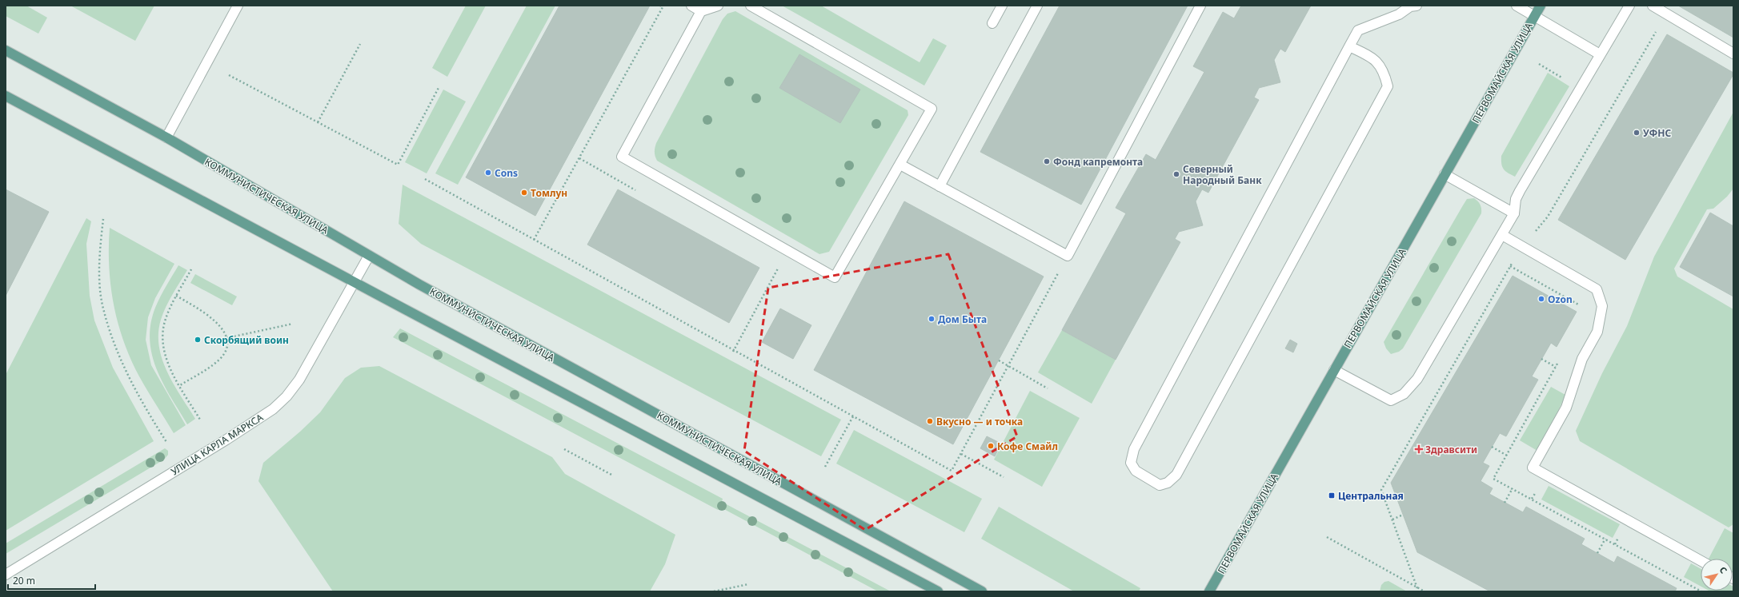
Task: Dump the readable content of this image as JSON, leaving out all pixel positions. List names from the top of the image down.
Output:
{
  "streets": {
    "main road": ["ПЕРВОМАЙСКАЯ УЛИЦА", "КОММУНИСТИЧЕСКАЯ УЛИЦА"],
    "street": ["УЛИЦА КАРЛА МАРКСА"]
  },
  "crossings": [
    ["КОММУНИСТИЧЕСКАЯ УЛИЦА", "УЛИЦА КАРЛА МАРКСА"]
  ],
  "places": {
    "other": [
      "УФНС",
      "Фонд капремонта",
      "Cons",
      "Северный Народный Банк",
      "Томлун",
      "Ozon",
      "Дом Быта",
      "Скорбящий воин",
      "Вкусно — и точка",
      "Кофе Смайл"
    ],
    "health": ["Здравсити"],
    "transit": ["Центральная"]
  },
  "scale_bar": "20 m",
  "north": "top right"
}
